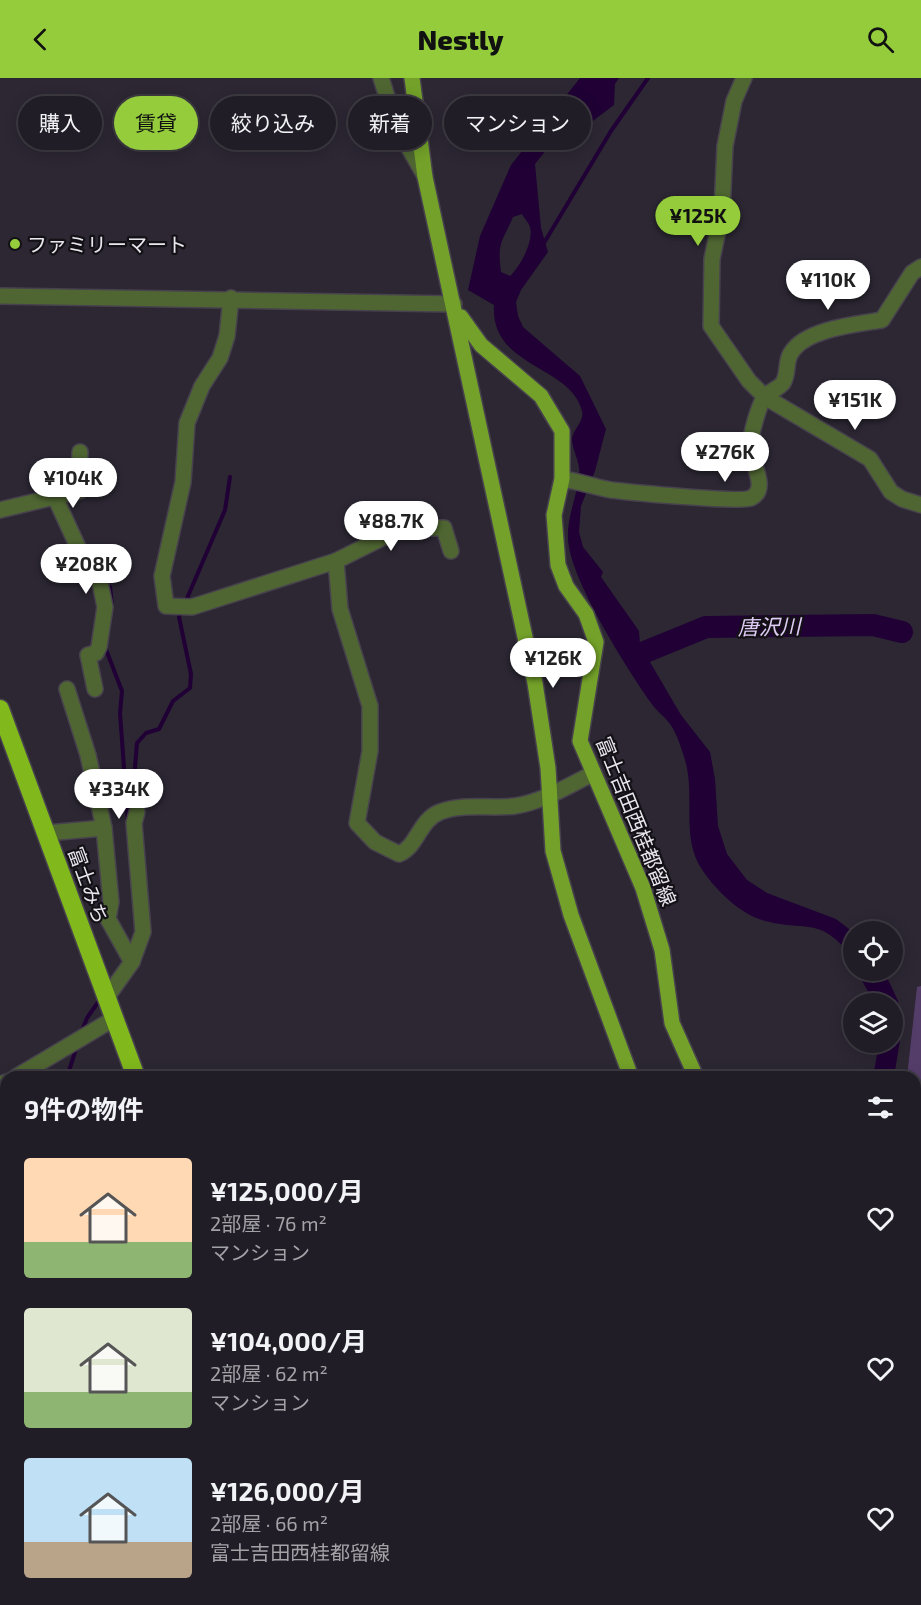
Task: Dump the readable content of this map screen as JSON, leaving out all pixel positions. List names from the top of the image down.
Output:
{
  "streets": {
    "highway": ["富士みち"],
    "main road": ["富士吉田西桂都留線"]
  },
  "water": ["唐沢川"],
  "places": ["ファミリーマート"],
  "page": {
    "header": "Nestly",
    "chip": [
      "購入",
      "賃貸",
      "絞り込み",
      "新着",
      "マンション"
    ],
    "price": [
      "¥125K",
      "¥110K",
      "¥151K",
      "¥276K",
      "¥104K",
      "¥88.7K",
      "¥208K",
      "¥126K",
      "¥334K"
    ],
    "heading": "9件の物件",
    "list": [
      {
        "name": "¥125,000/月",
        "note": "2部屋 · 76 m² · マンション"
      },
      {
        "name": "¥104,000/月",
        "note": "2部屋 · 62 m² · マンション"
      },
      {
        "name": "¥126,000/月",
        "note": "2部屋 · 66 m² · 富士吉田西桂都留線"
      }
    ]
  }
}
